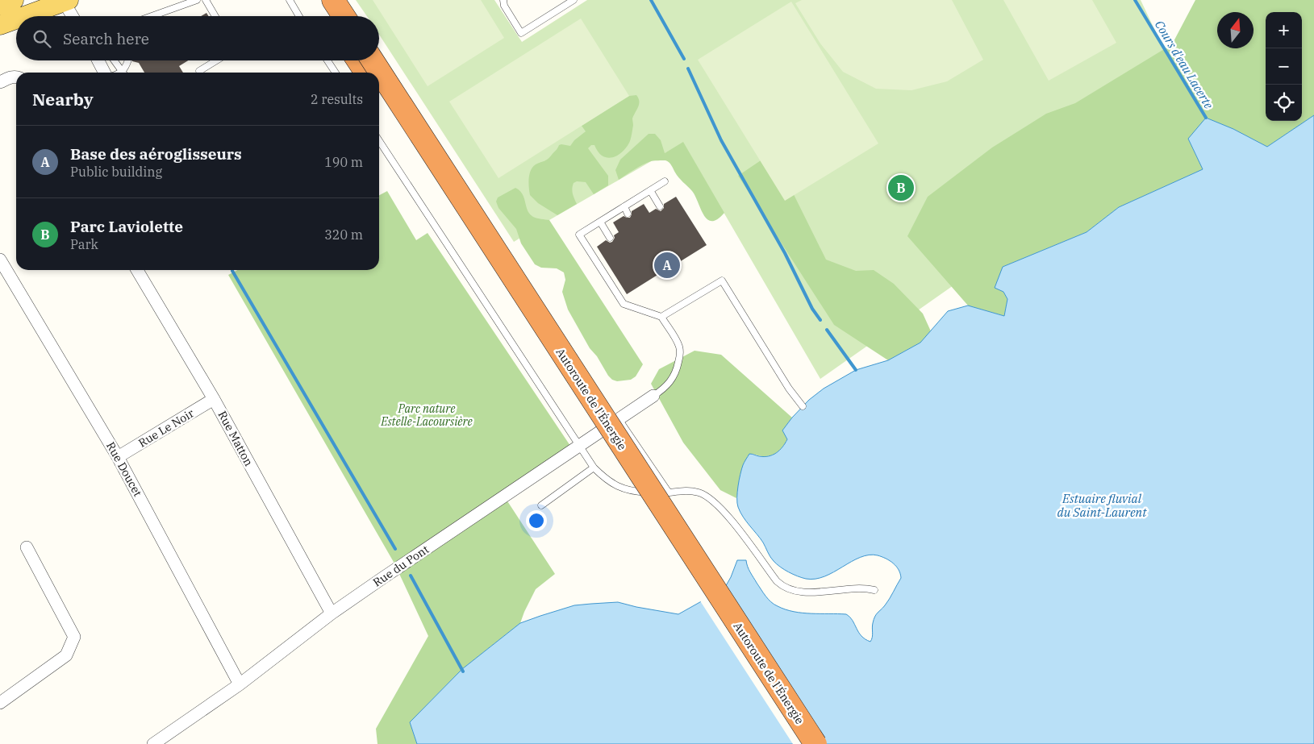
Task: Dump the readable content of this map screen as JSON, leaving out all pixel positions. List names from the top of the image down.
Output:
{
  "streets": {
    "highway": ["Autoroute de l'Énergie"],
    "street": [
      "Rue Le Noir",
      "Rue Matton",
      "Rue Doucet",
      "Rue du Pont"
    ]
  },
  "crossings": [
    ["Rue Le Noir", "Rue Matton"],
    ["Rue Le Noir", "Rue Doucet"],
    ["Rue Matton", "Rue du Pont"],
    ["Rue Doucet", "Rue du Pont"]
  ],
  "water": ["Cours d'eau Lacerte", "Estuaire fluvial du Saint-Laurent"],
  "parks": ["Parc nature Estelle-Lacoursière"],
  "north": "top",
  "page": {
    "map_buttons": ["+", "−"],
    "search": "Search here",
    "heading": ["Nearby", "2 results"],
    "list": [
      {
        "mark": "A",
        "name": "Base des aéroglisseurs",
        "note": "Public building",
        "value": "190 m"
      },
      {
        "mark": "B",
        "name": "Parc Laviolette",
        "note": "Park",
        "value": "320 m"
      }
    ],
    "pins": ["B", "A"]
  }
}
